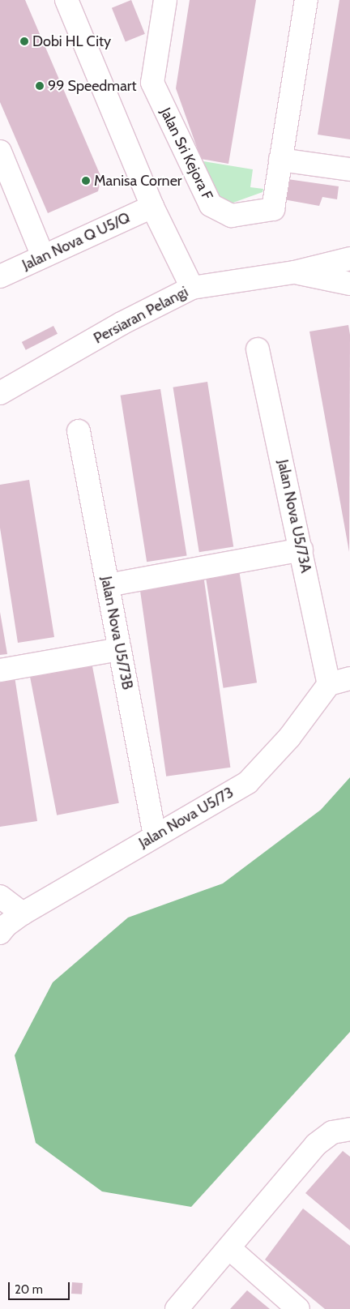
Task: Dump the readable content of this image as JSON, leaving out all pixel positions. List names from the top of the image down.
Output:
{
  "streets": {
    "street": [
      "Jalan Sri Kejora F",
      "Jalan Nova Q U5/Q",
      "Persiaran Pelangi",
      "Jalan Nova U5/73A",
      "Jalan Nova U5/73B",
      "Jalan Nova U5/73"
    ]
  },
  "crossings": [
    ["Jalan Nova U5/73A", "Jalan Nova U5/73"],
    ["Jalan Nova U5/73B", "Jalan Nova U5/73"]
  ],
  "places": ["Dobi HL City", "99 Speedmart", "Manisa Corner"],
  "scale_bar": "20 m"
}
